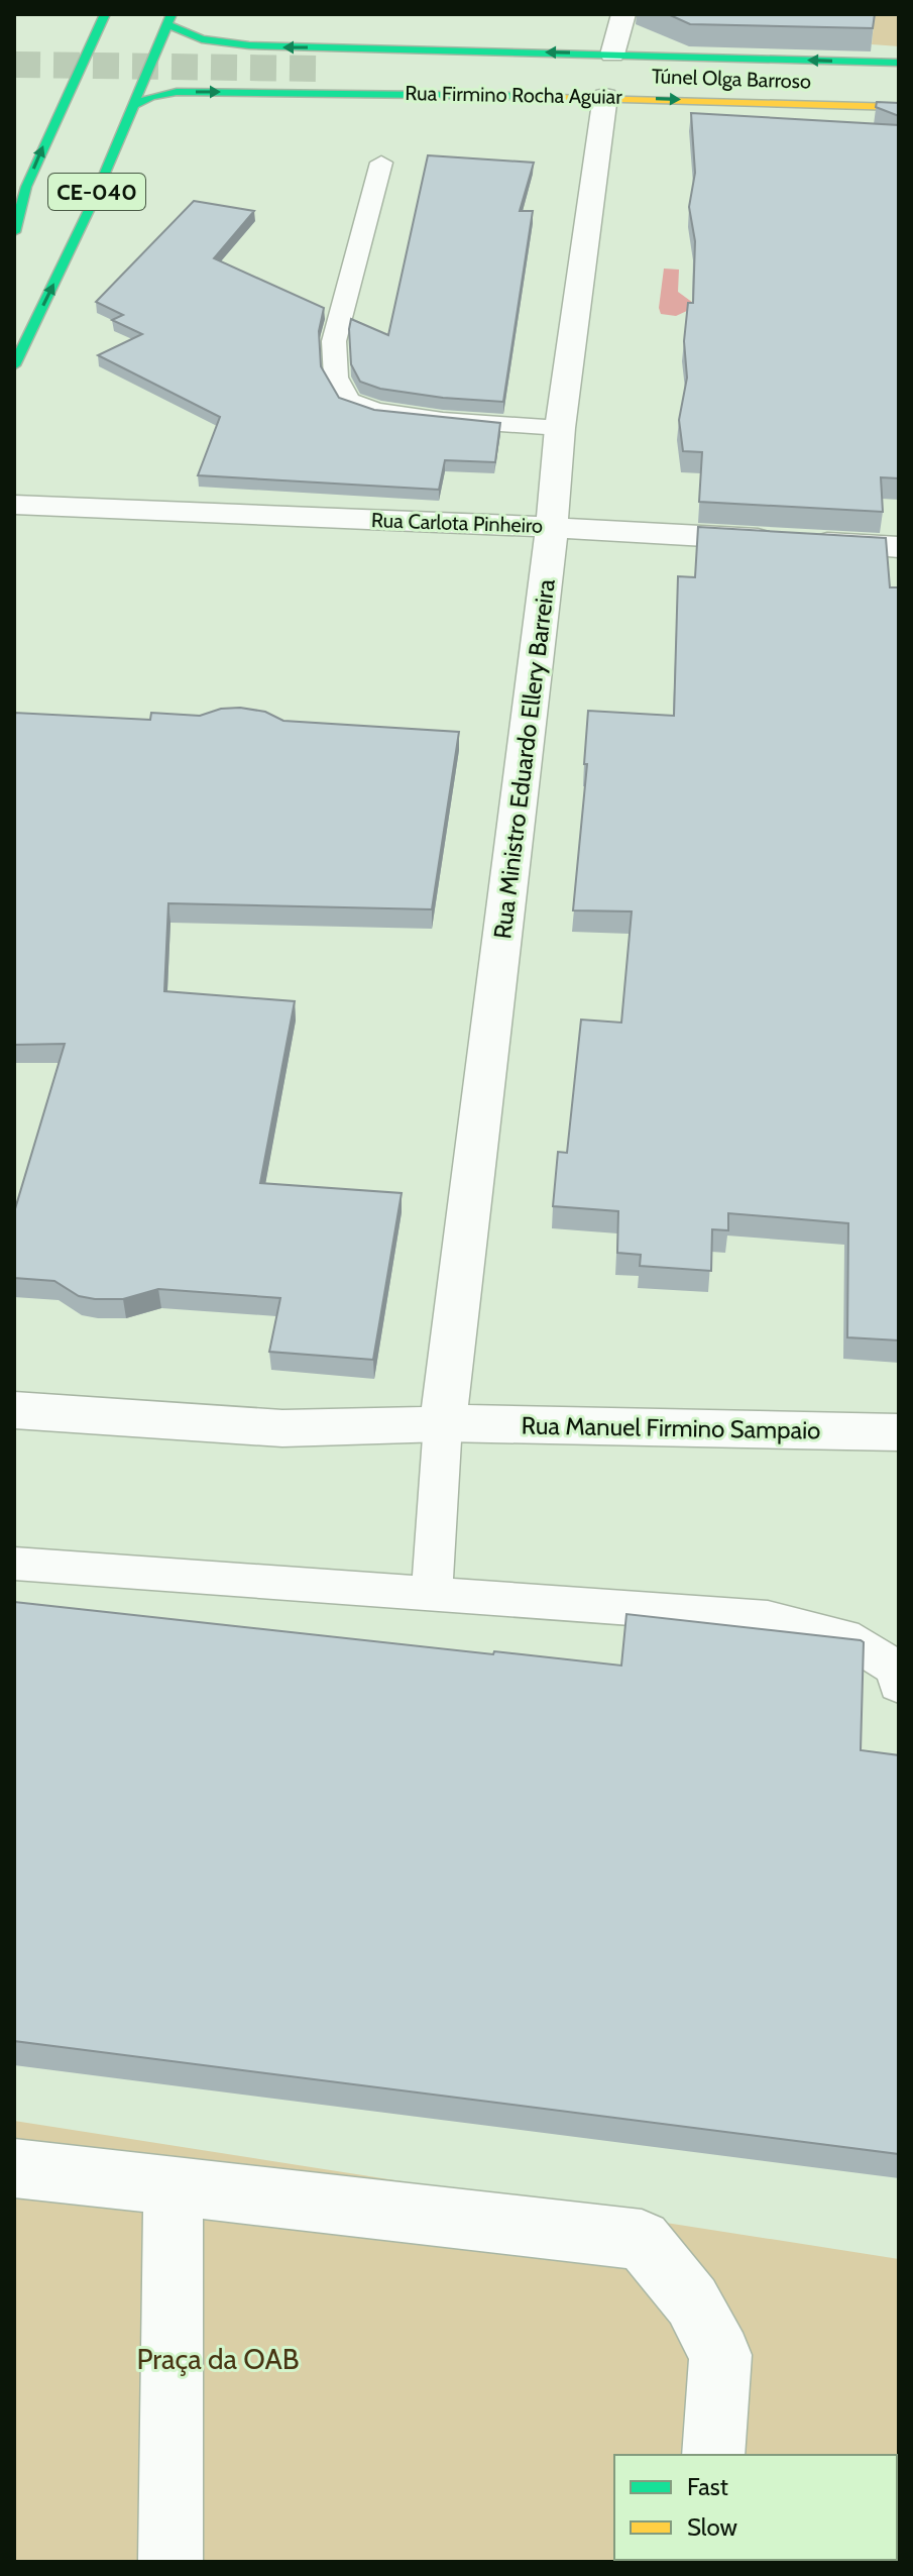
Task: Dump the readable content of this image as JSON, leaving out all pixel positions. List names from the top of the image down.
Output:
{
  "streets": {
    "main road": ["Rua Firmino Rocha Aguiar", "CE-040"],
    "street": ["Rua Carlota Pinheiro", "Rua Ministro Eduardo Ellery Barreira", "Rua Manuel Firmino Sampaio"]
  },
  "crossings": [
    ["Rua Firmino Rocha Aguiar", "CE-040"],
    ["Rua Firmino Rocha Aguiar", "Rua Ministro Eduardo Ellery Barreira"],
    ["Rua Carlota Pinheiro", "Rua Ministro Eduardo Ellery Barreira"],
    ["Rua Ministro Eduardo Ellery Barreira", "Rua Manuel Firmino Sampaio"]
  ],
  "parks": ["Praça da OAB"],
  "legend": ["Fast", "Slow"]
}
